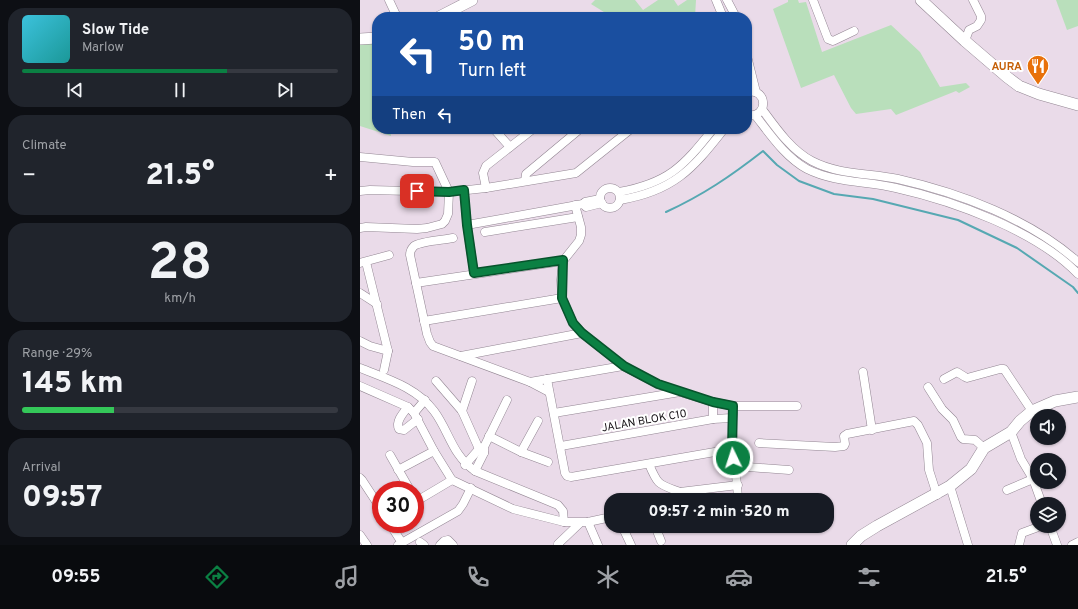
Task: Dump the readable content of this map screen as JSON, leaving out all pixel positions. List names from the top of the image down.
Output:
{
  "streets": {
    "street": ["JALAN BLOK C10"]
  },
  "places": {
    "restaurant": ["AURA"]
  },
  "page": {
    "turn": ["50 m", "Turn left"],
    "song": ["Slow Tide", "Marlow"],
    "then": "Then",
    "tile": [
      "Climate",
      ["28", "km/h"],
      ["Range · 29%", "145 km"],
      ["Arrival", "09:57"]
    ],
    "heat": ["−", "21.5°", "+"],
    "limit": "30",
    "trip": "09:57 · 2 min · 520 m",
    "tabs": ["09:55", "21.5°"]
  }
}
